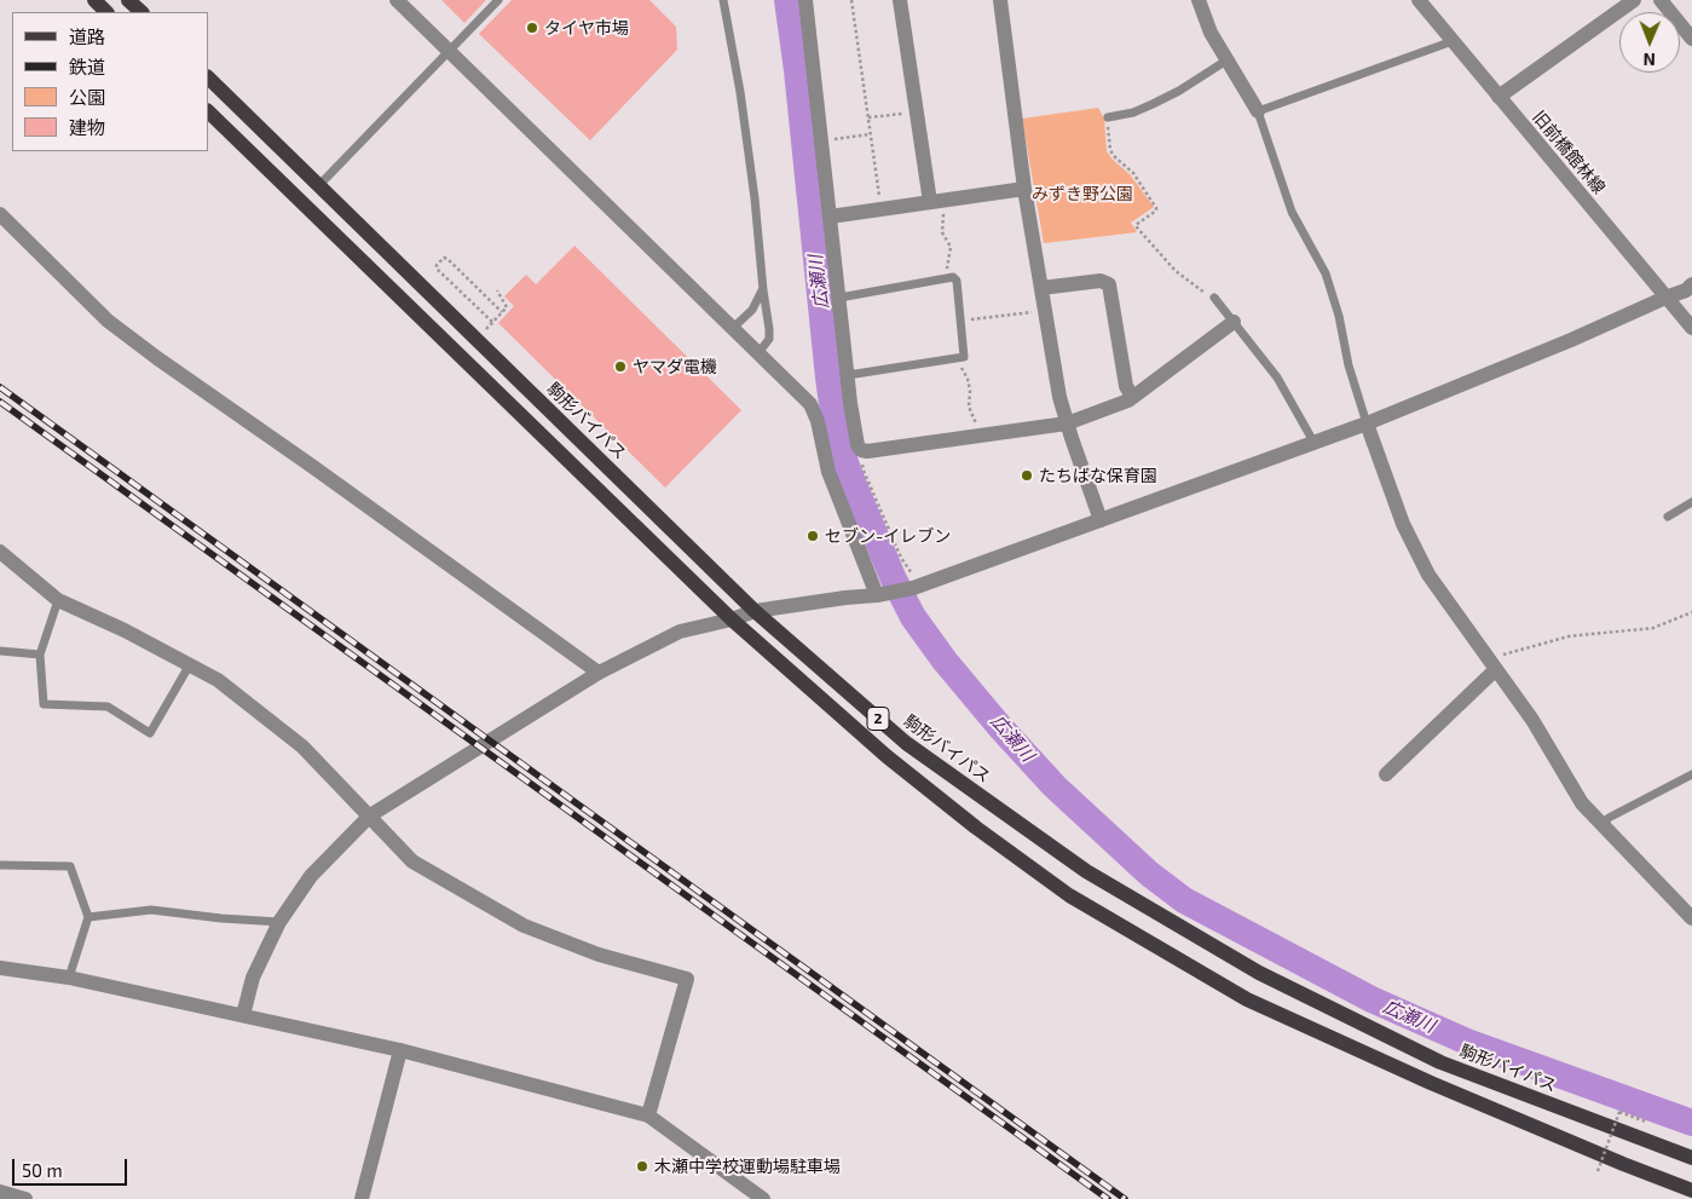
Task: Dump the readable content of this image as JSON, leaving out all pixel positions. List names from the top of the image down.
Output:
{
  "streets": {
    "main road": ["駒形バイパス", "2"],
    "street": ["旧前橋館林線"]
  },
  "water": ["広瀬川"],
  "parks": ["みずき野公園"],
  "places": [
    "タイヤ市場",
    "ヤマダ電機",
    "たちばな保育園",
    "セブン-イレブン",
    "木瀬中学校運動場駐車場"
  ],
  "legend": [
    "道路",
    "鉄道",
    "公園",
    "建物"
  ],
  "scale_bar": "50 m",
  "north": "bottom"
}
